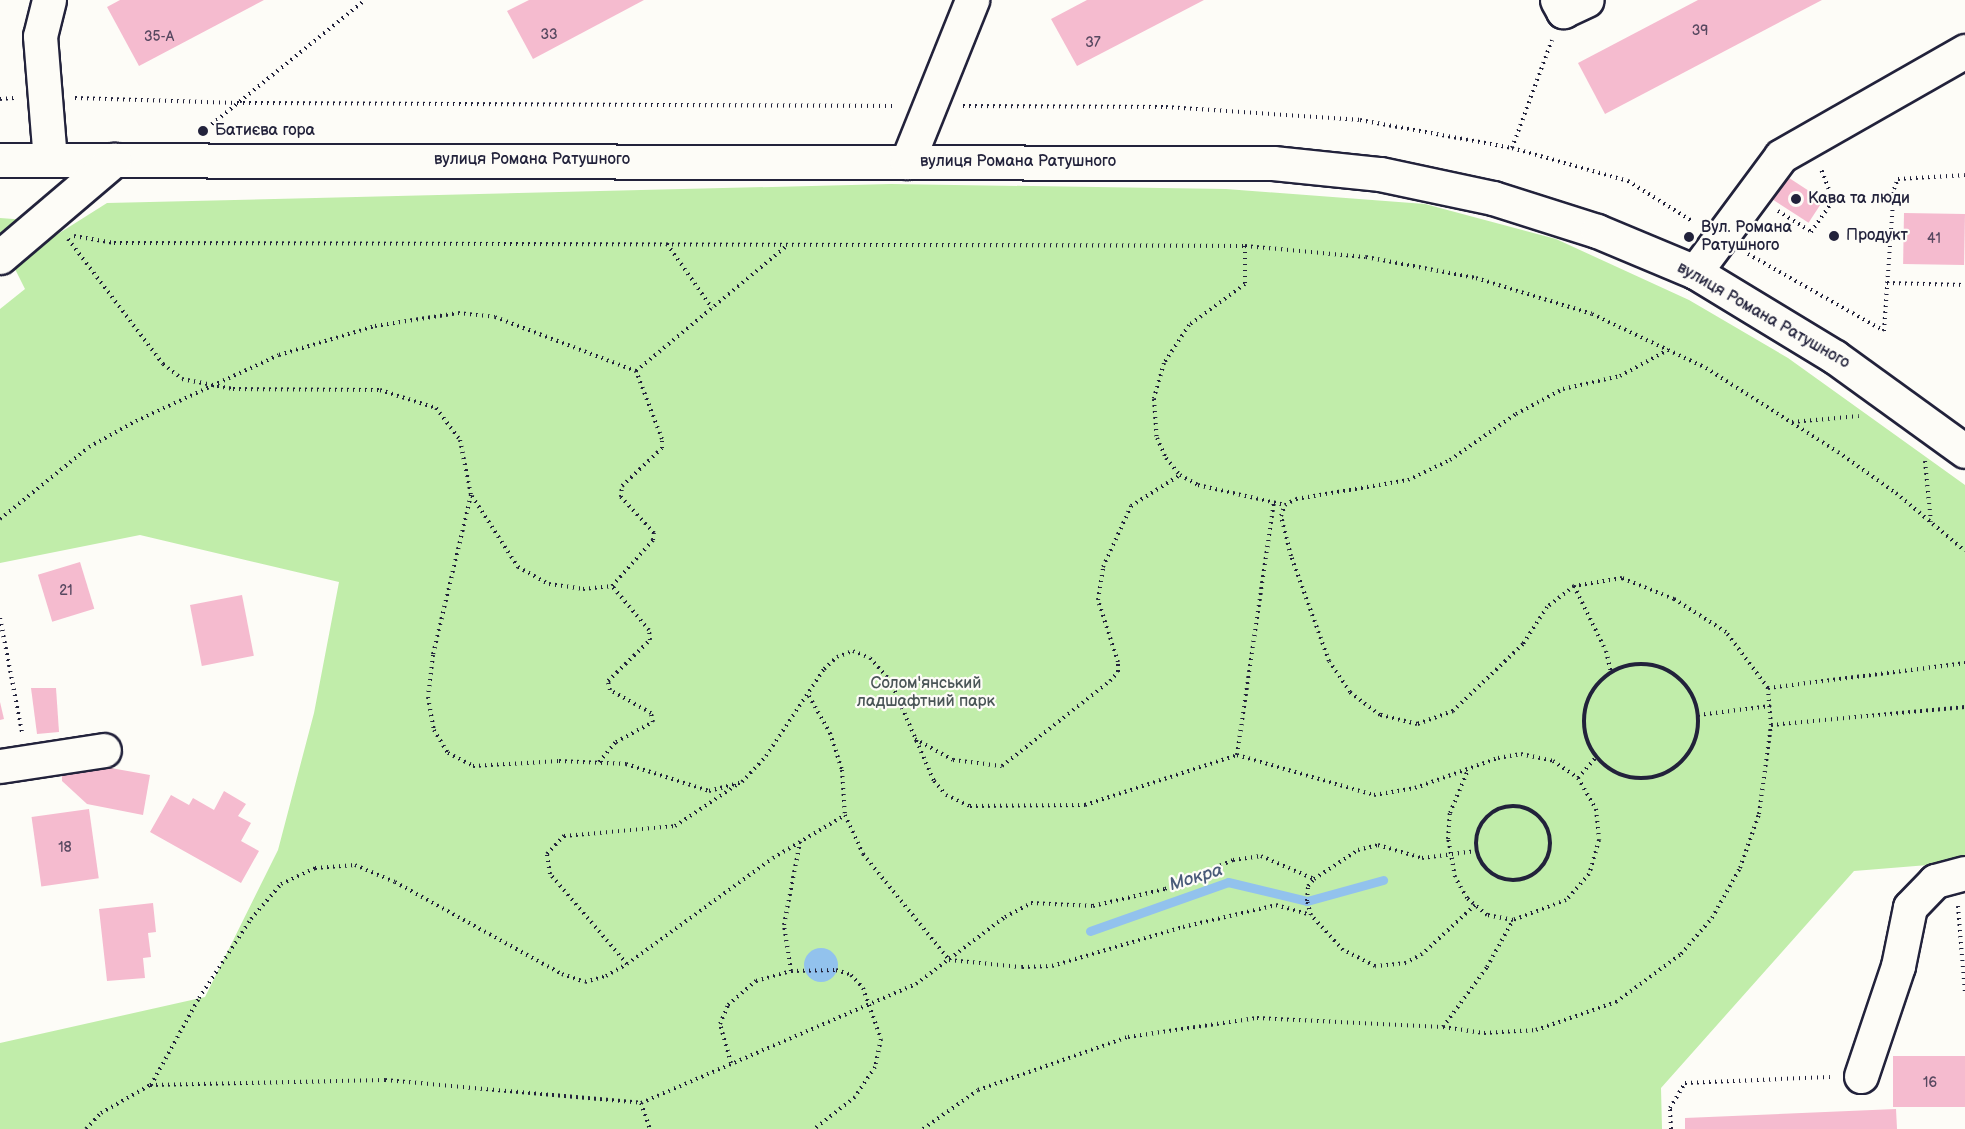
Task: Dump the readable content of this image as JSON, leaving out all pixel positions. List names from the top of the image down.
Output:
{
  "streets": {
    "street": ["вулиця Романа Ратушного"]
  },
  "water": ["Мокра"],
  "parks": ["Солом'янський ладшафтний парк"],
  "places": [
    "Батиєва гора",
    "Кава та люди",
    "Продукт",
    "Вул. Романа Ратушного"
  ],
  "house_numbers": [
    "39",
    "33",
    "35-А",
    "37",
    "41",
    "21",
    "18",
    "16"
  ]
}
